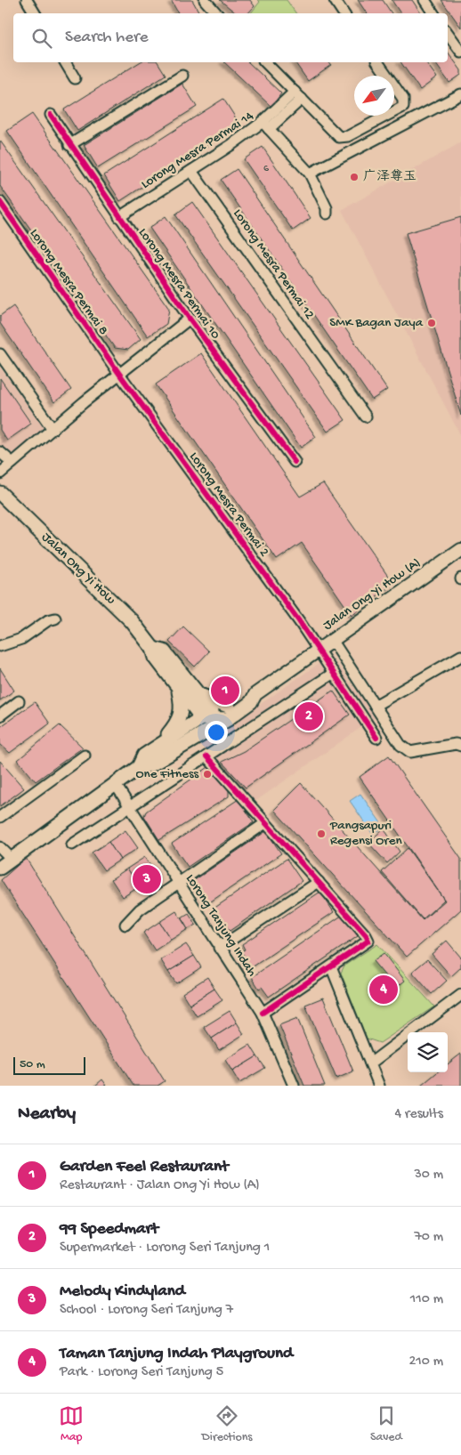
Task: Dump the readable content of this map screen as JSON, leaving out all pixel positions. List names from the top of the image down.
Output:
{
  "streets": {
    "main road": ["Jalan Ong Yi How"],
    "street": [
      "Lorong Mesra Permai 14",
      "Lorong Mesra Permai 12",
      "Lorong Mesra Permai 8",
      "Lorong Mesra Permai 10",
      "Lorong Mesra Permai 2",
      "Jalan Ong Yi How (A)",
      "Lorong Tanjung Indah"
    ]
  },
  "crossings": [
    ["Lorong Mesra Permai 14", "Lorong Mesra Permai 12"],
    ["Lorong Mesra Permai 14", "Lorong Mesra Permai 10"],
    ["Lorong Mesra Permai 8", "Lorong Mesra Permai 2"],
    ["Lorong Mesra Permai 2", "Jalan Ong Yi How (A)"]
  ],
  "places": [
    "广泽尊玉",
    "SMK Bagan Jaya",
    "One Fitness",
    "Pangsapuri Regensi Oren"
  ],
  "house_numbers": ["6"],
  "scale_bar": "50 m",
  "north": "bottom left",
  "page": {
    "search": "Search here",
    "pins": [
      "1",
      "2",
      "3",
      "4"
    ],
    "scale": "50 m",
    "heading": ["Nearby", "4 results"],
    "list": [
      {
        "mark": "1",
        "name": "Garden Feel Restaurant",
        "note": "Restaurant · Jalan Ong Yi How (A)",
        "value": "30 m"
      },
      {
        "mark": "2",
        "name": "99 Speedmart",
        "note": "Supermarket · Lorong Seri Tanjung 1",
        "value": "70 m"
      },
      {
        "mark": "3",
        "name": "Melody Kindyland",
        "note": "School · Lorong Seri Tanjung 7",
        "value": "110 m"
      },
      {
        "mark": "4",
        "name": "Taman Tanjung Indah Playground",
        "note": "Park · Lorong Seri Tanjung 5",
        "value": "210 m"
      }
    ],
    "nav": ["Map", "Directions", "Saved"]
  }
}
